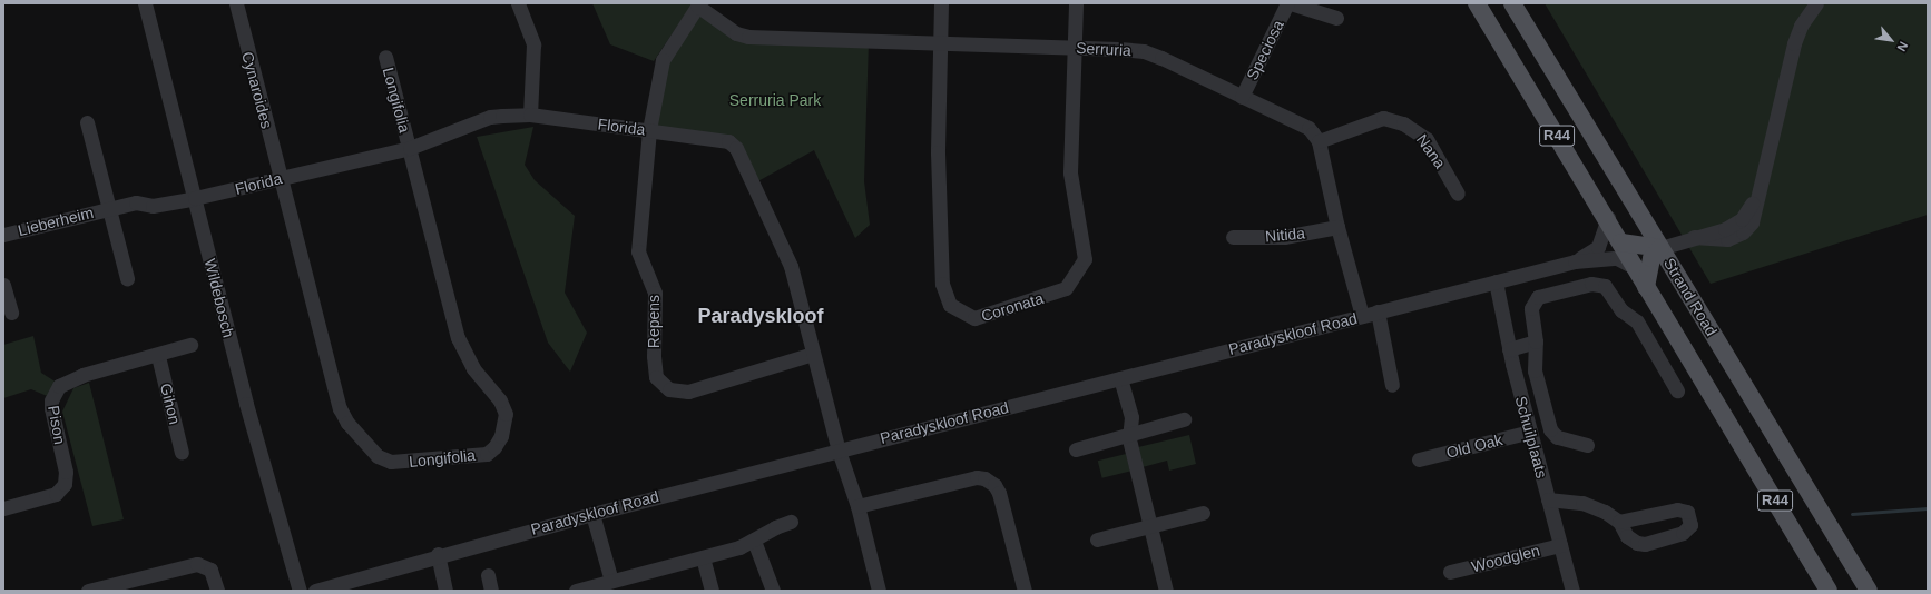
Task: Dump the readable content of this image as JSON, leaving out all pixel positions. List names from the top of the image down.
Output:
{
  "streets": {
    "main road": ["R44", "Strand Road"],
    "street": [
      "Serruria",
      "Speciosa",
      "Cynaroides",
      "Longifolia",
      "Florida",
      "Nana",
      "Lieberheim",
      "Nitida",
      "Wildebosch",
      "Coronata",
      "Repens",
      "Paradyskloof Road",
      "Gihon",
      "Pison",
      "Schuilplaats",
      "Old Oak",
      "Woodglen"
    ]
  },
  "crossings": [
    ["Serruria", "Speciosa"],
    ["Serruria", "Nana"],
    ["Serruria", "Coronata"],
    ["Serruria", "Repens"],
    ["Cynaroides", "Longifolia"],
    ["Cynaroides", "Florida"],
    ["Longifolia", "Florida"],
    ["Florida", "Lieberheim"],
    ["Florida", "Wildebosch"],
    ["Florida", "Repens"],
    ["Florida", "Paradyskloof Road"],
    ["Lieberheim", "Wildebosch"],
    ["Strand Road", "Paradyskloof Road"],
    ["Paradyskloof Road", "Schuilplaats"],
    ["Gihon", "Pison"],
    ["Schuilplaats", "Old Oak"],
    ["Schuilplaats", "Woodglen"]
  ],
  "districts": ["Paradyskloof"],
  "parks": ["Serruria Park"],
  "north": "bottom right"
}
